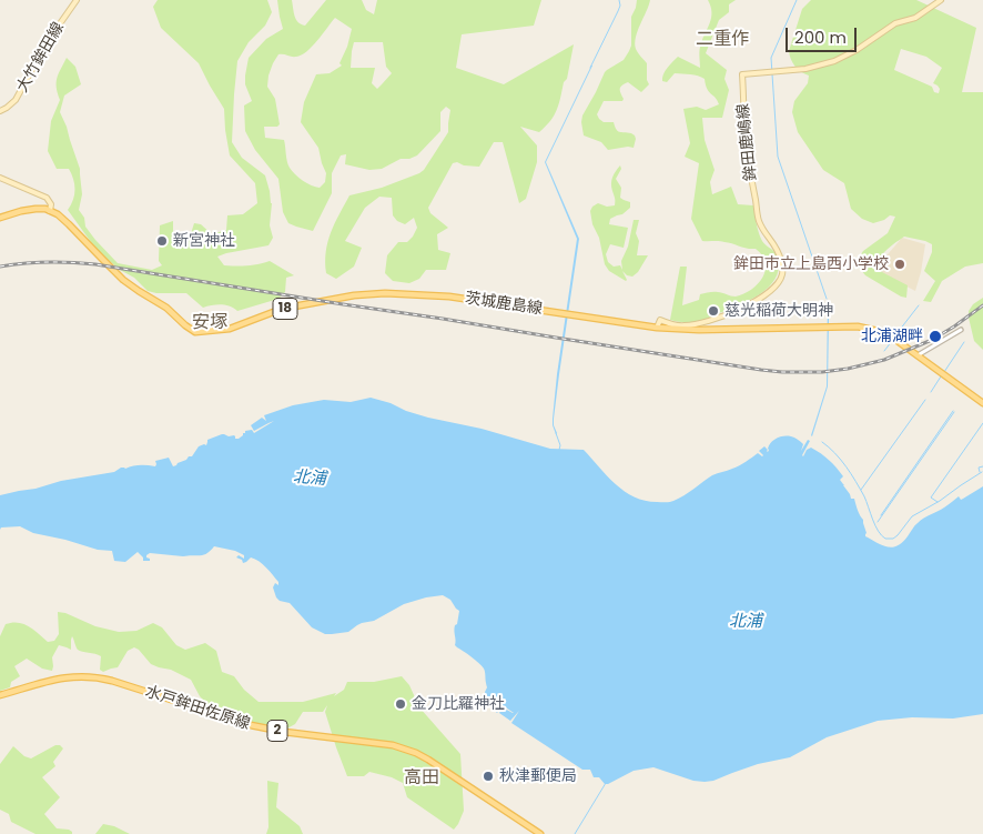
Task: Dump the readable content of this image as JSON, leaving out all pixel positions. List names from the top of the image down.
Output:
{
  "streets": {
    "main road": [
      "大竹鉾田線",
      "鉾田鹿嶋線",
      "茨城鹿島線",
      "18",
      "水戸鉾田佐原線",
      "2"
    ]
  },
  "crossings": [
    ["鉾田鹿嶋線", "茨城鹿島線"]
  ],
  "districts": ["二重作", "安塚", "高田"],
  "water": ["北浦"],
  "places": [
    "新宮神社",
    "鉾田市立上島西小学校",
    "慈光稲荷大明神",
    "北浦湖畔",
    "金刀比羅神社",
    "秋津郵便局"
  ],
  "scale_bar": "200 m"
}
